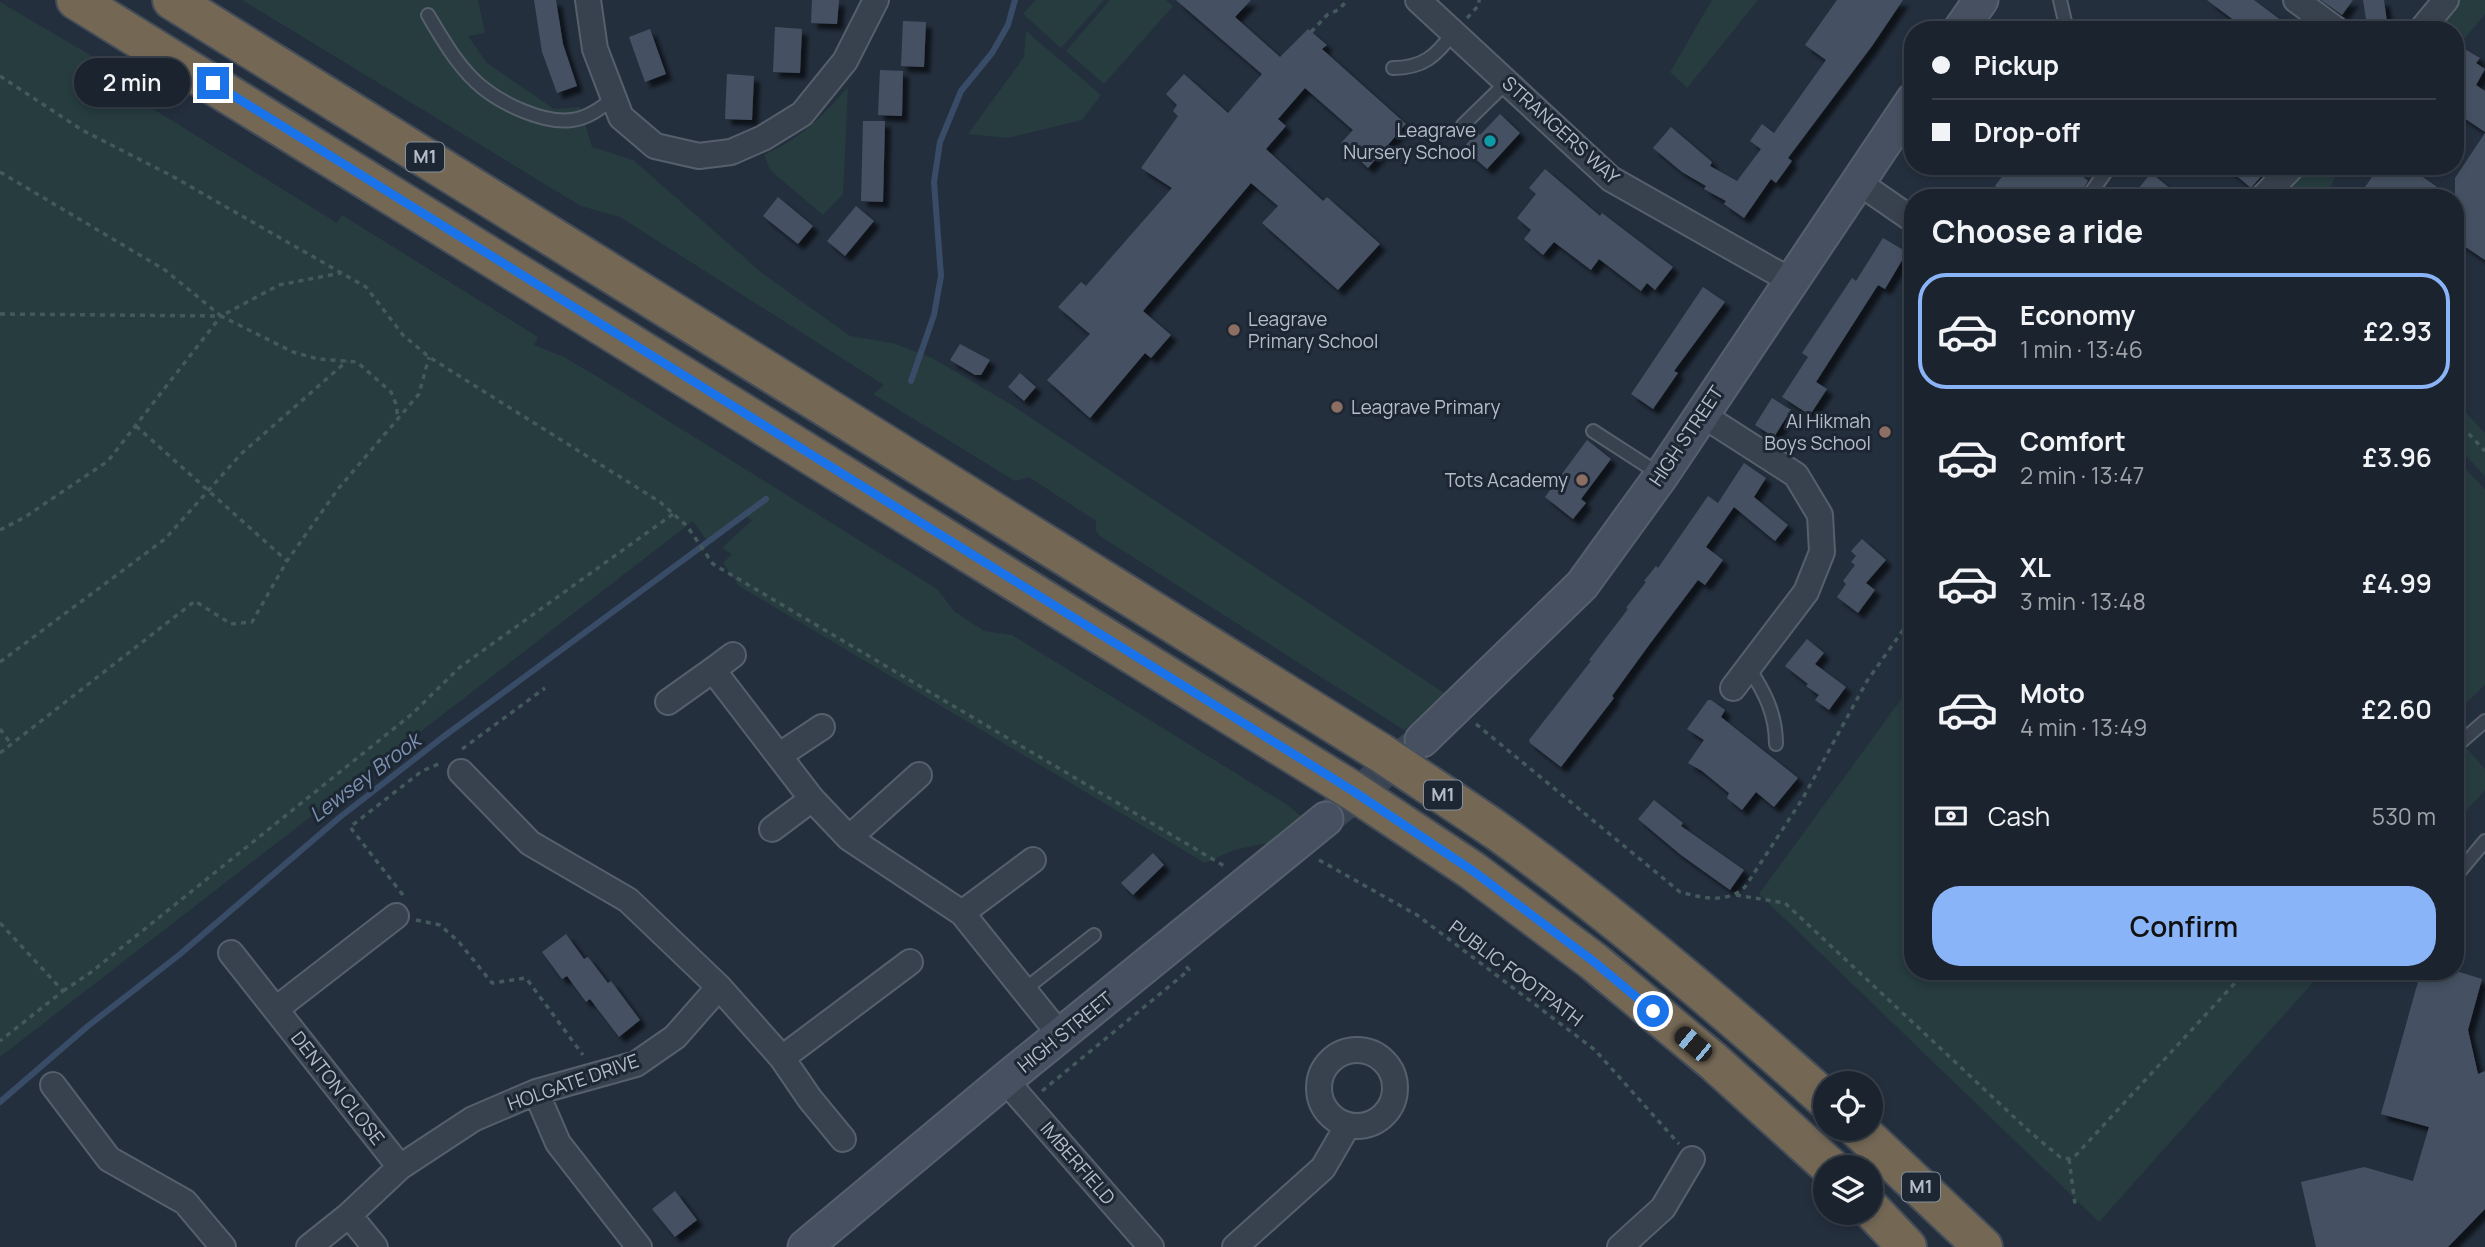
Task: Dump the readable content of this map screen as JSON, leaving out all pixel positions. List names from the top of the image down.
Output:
{
  "streets": {
    "highway": ["M1"],
    "street": [
      "STRANGERS WAY",
      "HIGH STREET",
      "HOLGATE DRIVE",
      "DENTON CLOSE",
      "IMBERFIELD"
    ],
    "path": ["PUBLIC FOOTPATH"]
  },
  "crossings": [
    ["STRANGERS WAY", "HIGH STREET"],
    ["HIGH STREET", "PUBLIC FOOTPATH"],
    ["HIGH STREET", "IMBERFIELD"],
    ["HOLGATE DRIVE", "DENTON CLOSE"]
  ],
  "water": ["Lewsey Brook"],
  "places": [
    "Leagrave Nursery School",
    "Leagrave Primary School",
    "Leagrave Primary",
    "Al Hikmah Boys School",
    "Tots Academy"
  ],
  "page": {
    "banner": ["Pickup", "Drop-off"],
    "bubble": "2 min",
    "heading": "Choose a ride",
    "list": [
      {
        "name": "Economy",
        "note": "1 min · 13:46",
        "value": "£2.93"
      },
      {
        "name": "Comfort",
        "note": "2 min · 13:47",
        "value": "£3.96"
      },
      {
        "name": "XL",
        "note": "3 min · 13:48",
        "value": "£4.99"
      },
      {
        "name": "Moto",
        "note": "4 min · 13:49",
        "value": "£2.60"
      }
    ],
    "pay": ["Cash", "530 m"],
    "buttons": "Confirm"
  }
}
